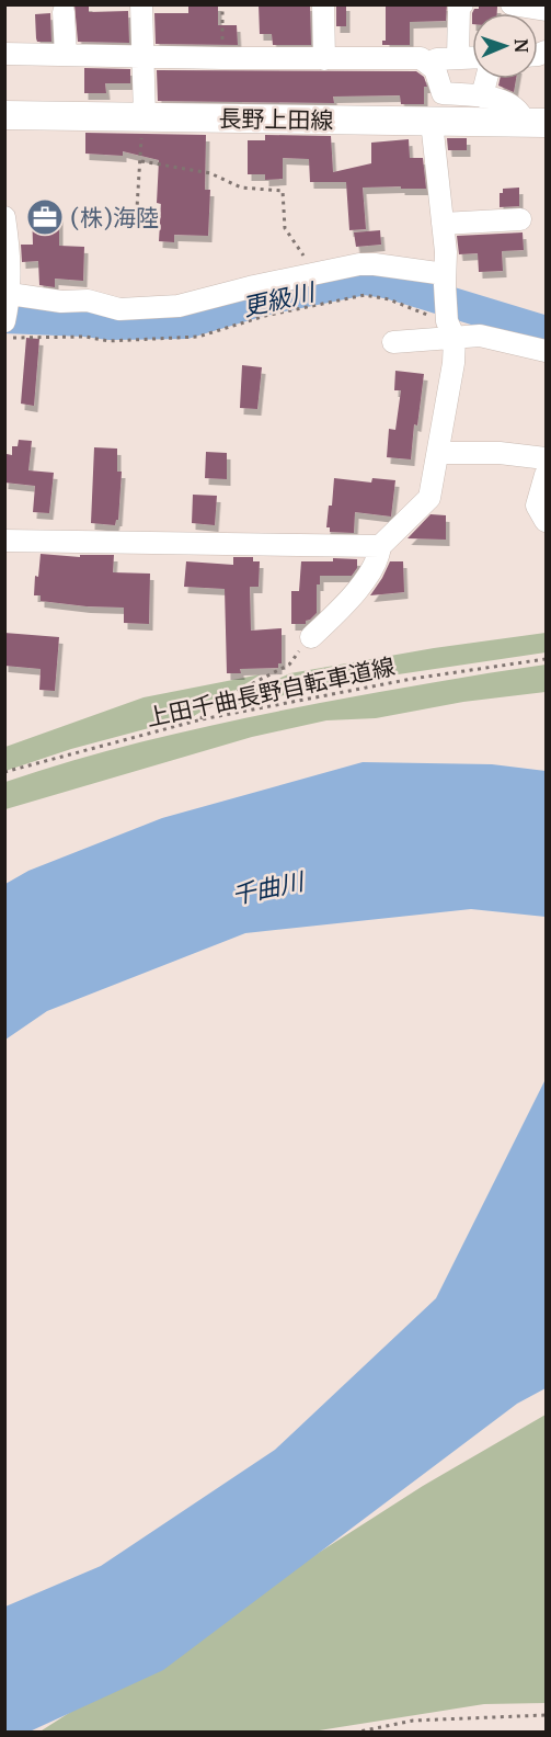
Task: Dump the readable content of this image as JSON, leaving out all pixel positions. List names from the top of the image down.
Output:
{
  "streets": {
    "main road": ["長野上田線"],
    "path": ["上田千曲長野自転車道線"]
  },
  "water": ["更級川", "千曲川"],
  "places": {
    "office": ["(株)海陸"]
  },
  "north": "right"
}
